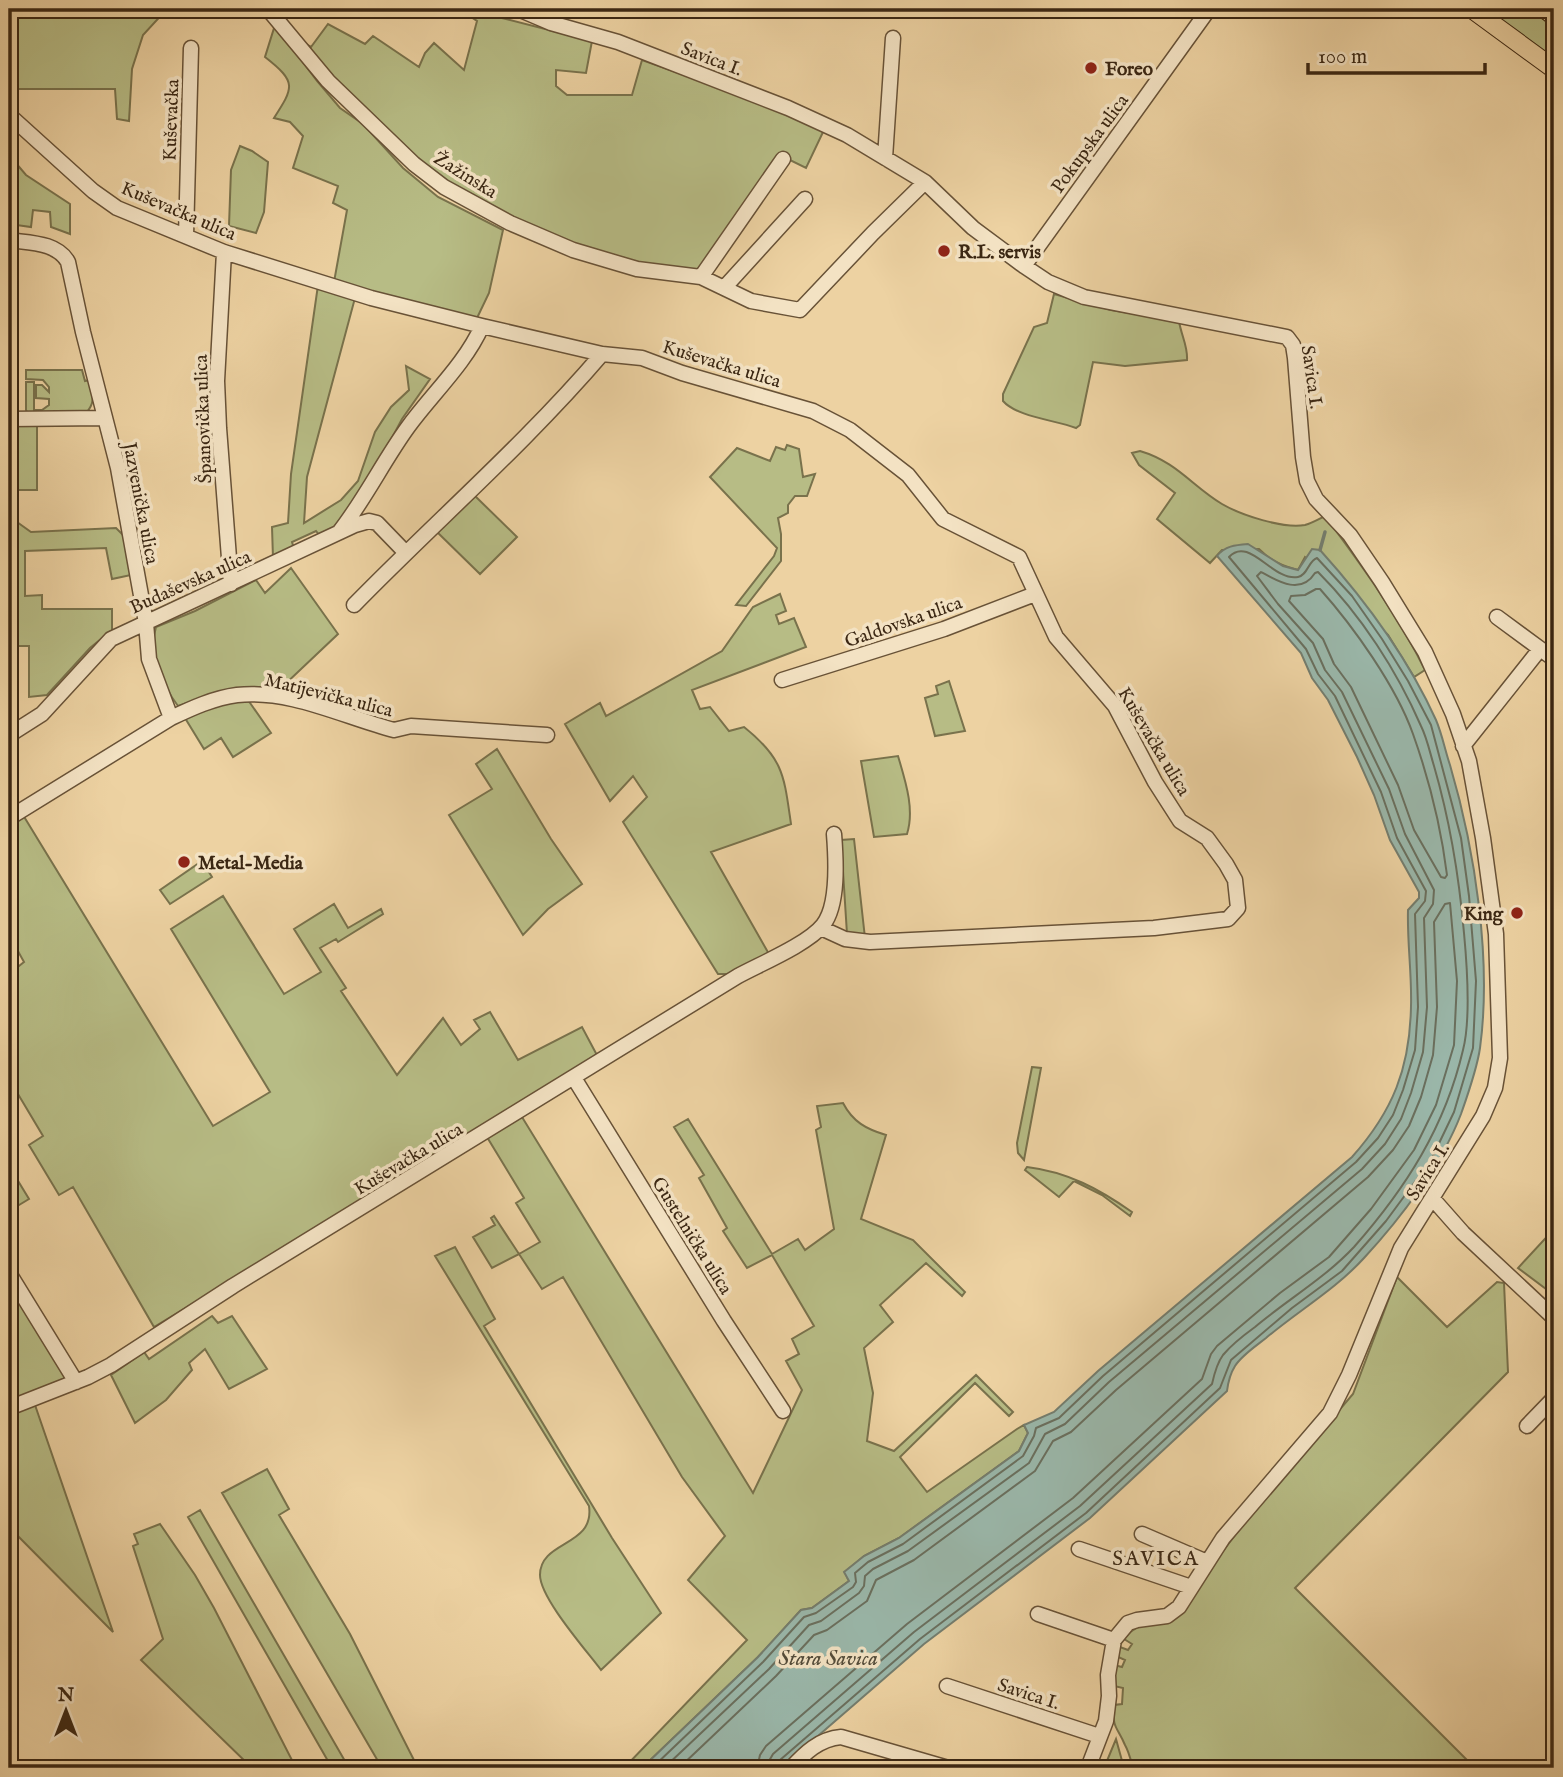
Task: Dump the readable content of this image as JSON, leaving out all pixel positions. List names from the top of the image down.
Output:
{
  "streets": {
    "street": [
      "Savica I.",
      "Kuševačka",
      "Pokupska ulica",
      "Žažinska",
      "Kuševačka ulica",
      "Španovička ulica",
      "Jazvenička ulica",
      "Budaševska ulica",
      "Galdovska ulica",
      "Matijevička ulica",
      "Gustelnička ulica"
    ]
  },
  "crossings": [
    ["Savica I.", "Pokupska ulica"],
    ["Savica I.", "Žažinska"],
    ["Kuševačka", "Kuševačka ulica"],
    ["Kuševačka ulica", "Španovička ulica"],
    ["Kuševačka ulica", "Galdovska ulica"],
    ["Kuševačka ulica", "Gustelnička ulica"],
    ["Španovička ulica", "Budaševska ulica"],
    ["Jazvenička ulica", "Budaševska ulica"],
    ["Jazvenička ulica", "Matijevička ulica"]
  ],
  "districts": ["SAVICA"],
  "water": ["Stara Savica"],
  "places": [
    "Foreo",
    "R.L. servis",
    "Metal-Media",
    "King"
  ],
  "scale_bar": "100 m",
  "north": "top"
}
